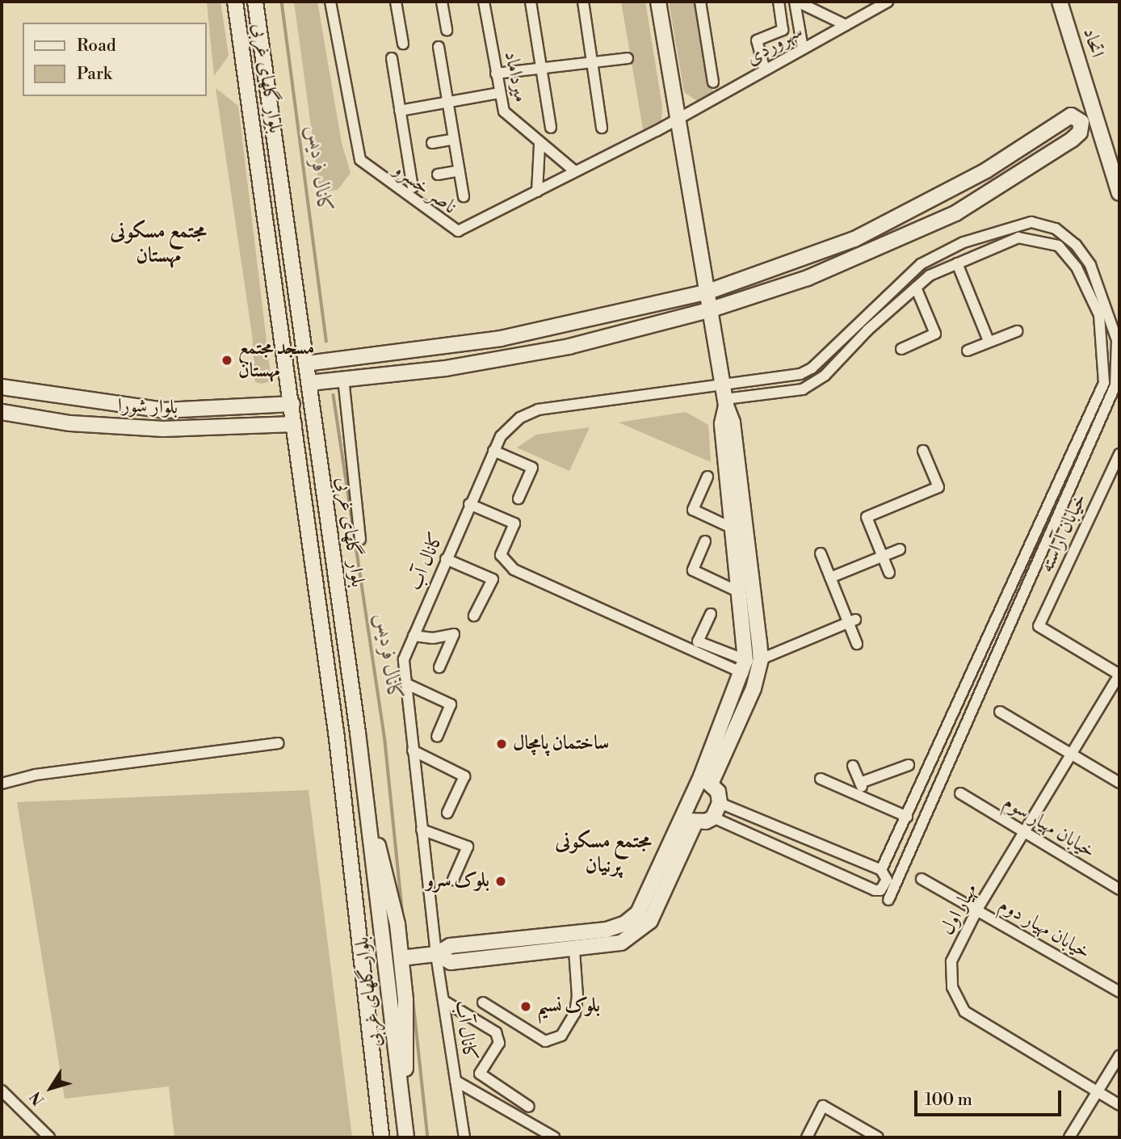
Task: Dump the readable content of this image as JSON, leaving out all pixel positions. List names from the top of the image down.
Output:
{
  "streets": {
    "main road": ["اتحاد", "بلوار گلهای غربی", "بلوار شورا"],
    "street": [
      "سهروردی",
      "میرداماد",
      "ناصر خسرو",
      "خیابان آراسته",
      "کانال آب",
      "خیابان مهیار سوم",
      "مهیار اول",
      "خیابان مهیار دوم"
    ]
  },
  "crossings": [
    ["سهروردی", "ناصر خسرو"],
    ["میرداماد", "ناصر خسرو"],
    ["بلوار گلهای غربی", "بلوار شورا"],
    ["خیابان آراسته", "مهیار اول"],
    ["خیابان مهیار سوم", "مهیار اول"],
    ["مهیار اول", "خیابان مهیار دوم"]
  ],
  "districts": ["مجتمع مسکونی مهستان", "مجتمع مسکونی پرنیان"],
  "water": ["کانال فردیس"],
  "places": [
    "مسجد مجتمع مهستان",
    "ساختمان پامچال",
    "بلوک سرو",
    "بلوک نسیم"
  ],
  "legend": ["Road", "Park"],
  "scale_bar": "100 m",
  "north": "bottom left"
}
